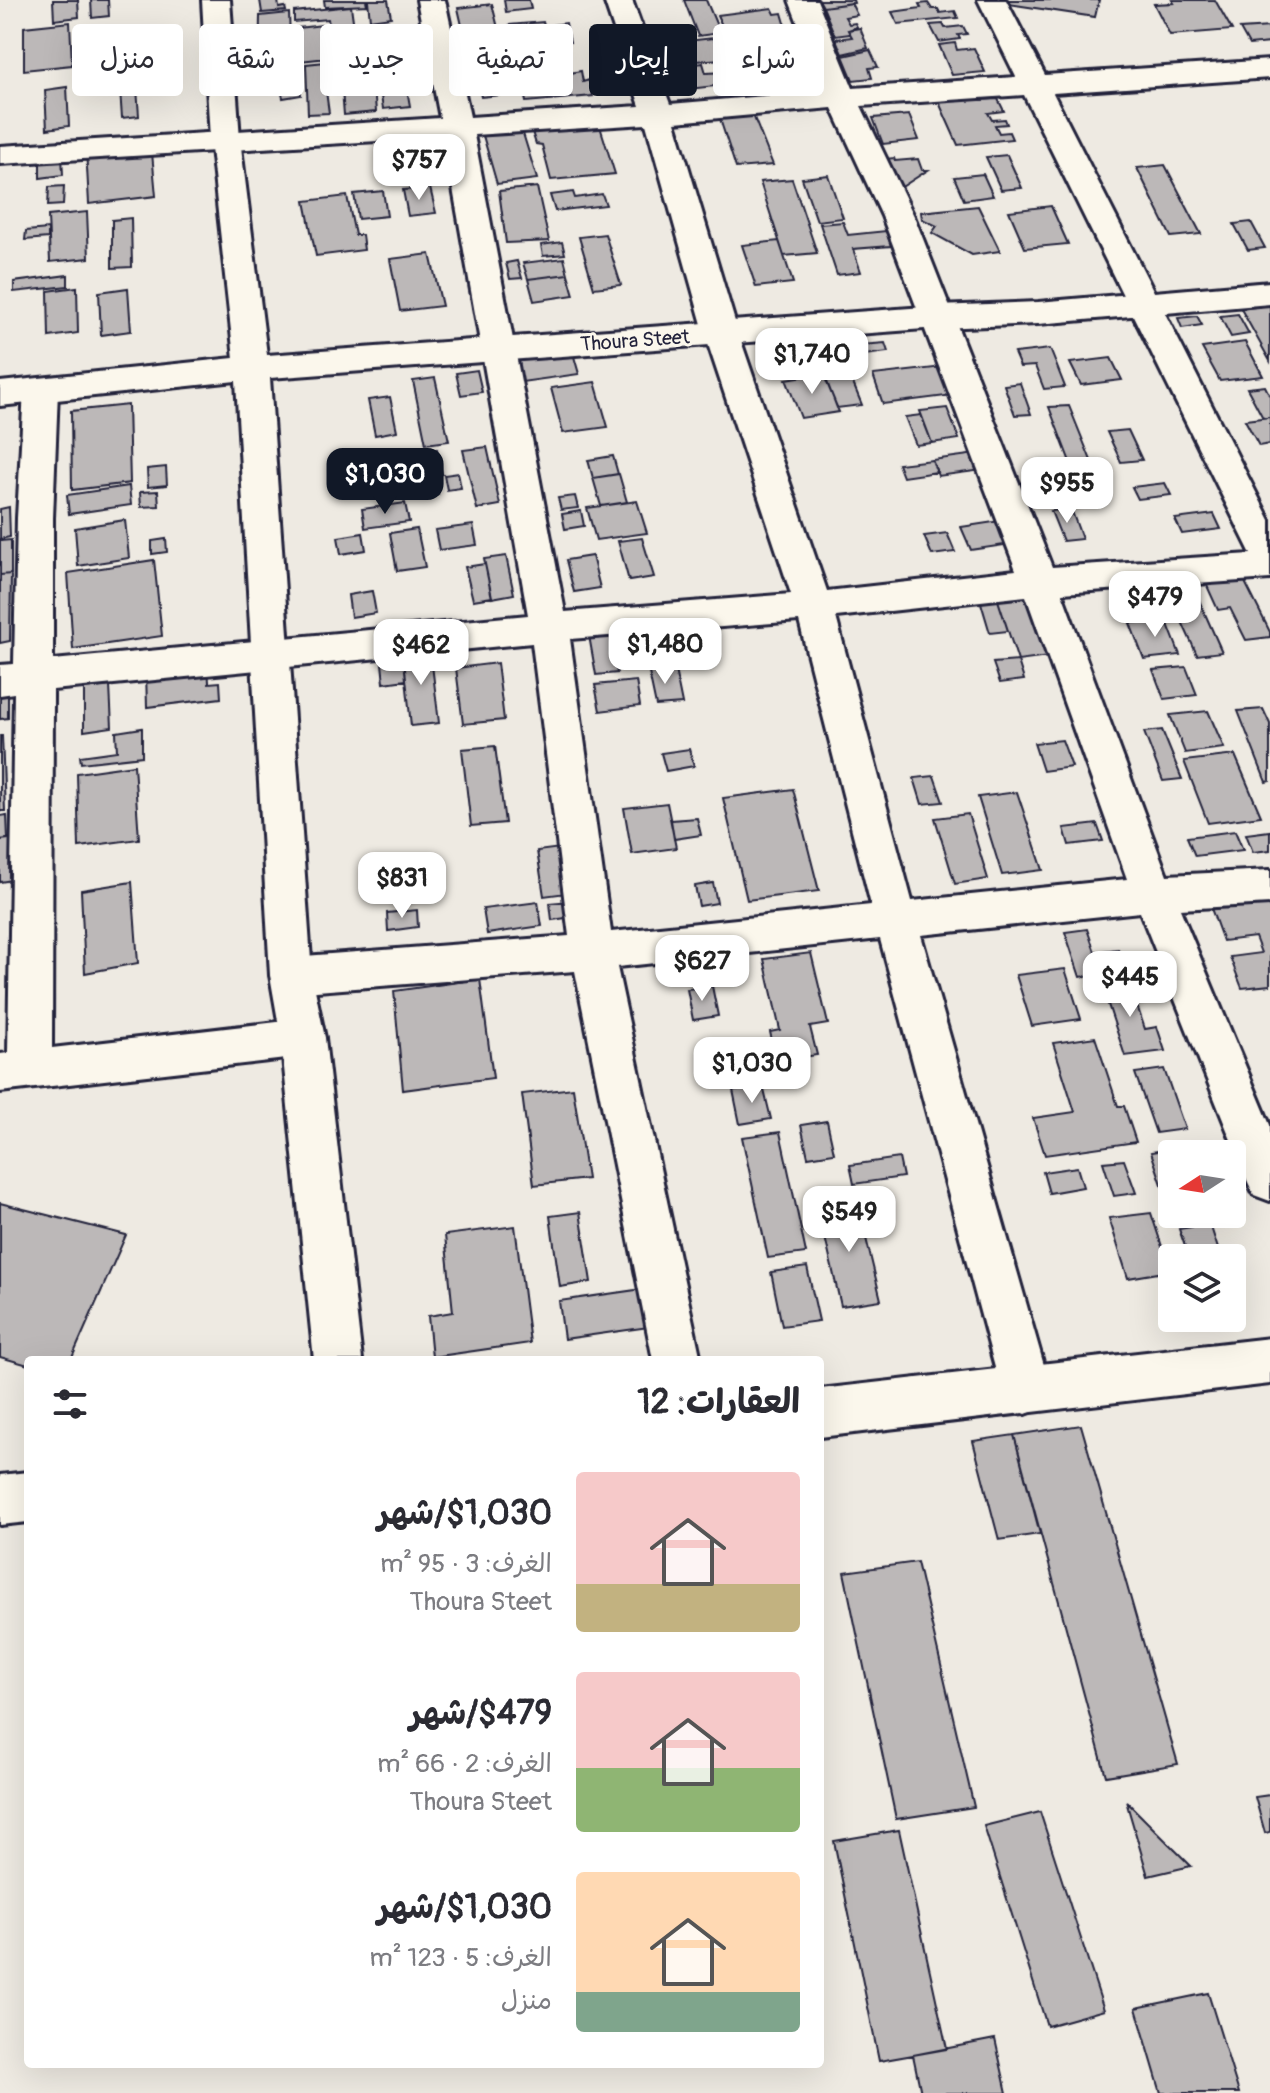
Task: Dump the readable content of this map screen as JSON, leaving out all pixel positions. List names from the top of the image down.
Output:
{
  "streets": {
    "street": ["Thoura Steet"]
  },
  "north": "left",
  "page": {
    "chip": [
      "شراء",
      "إيجار",
      "تصفية",
      "جديد",
      "شقة",
      "منزل"
    ],
    "price": [
      "$757",
      "$1,740",
      "$1,030",
      "$955",
      "$479",
      "$1,480",
      "$462",
      "$831",
      "$627",
      "$445",
      "$1,030",
      "$549"
    ],
    "heading": "العقارات: 12",
    "list": [
      {
        "name": "$1,030/شهر",
        "note": "الغرف: 3 · 95 m² · Thoura Steet"
      },
      {
        "name": "$479/شهر",
        "note": "الغرف: 2 · 66 m² · Thoura Steet"
      },
      {
        "name": "$1,030/شهر",
        "note": "الغرف: 5 · 123 m² · منزل"
      }
    ]
  }
}
